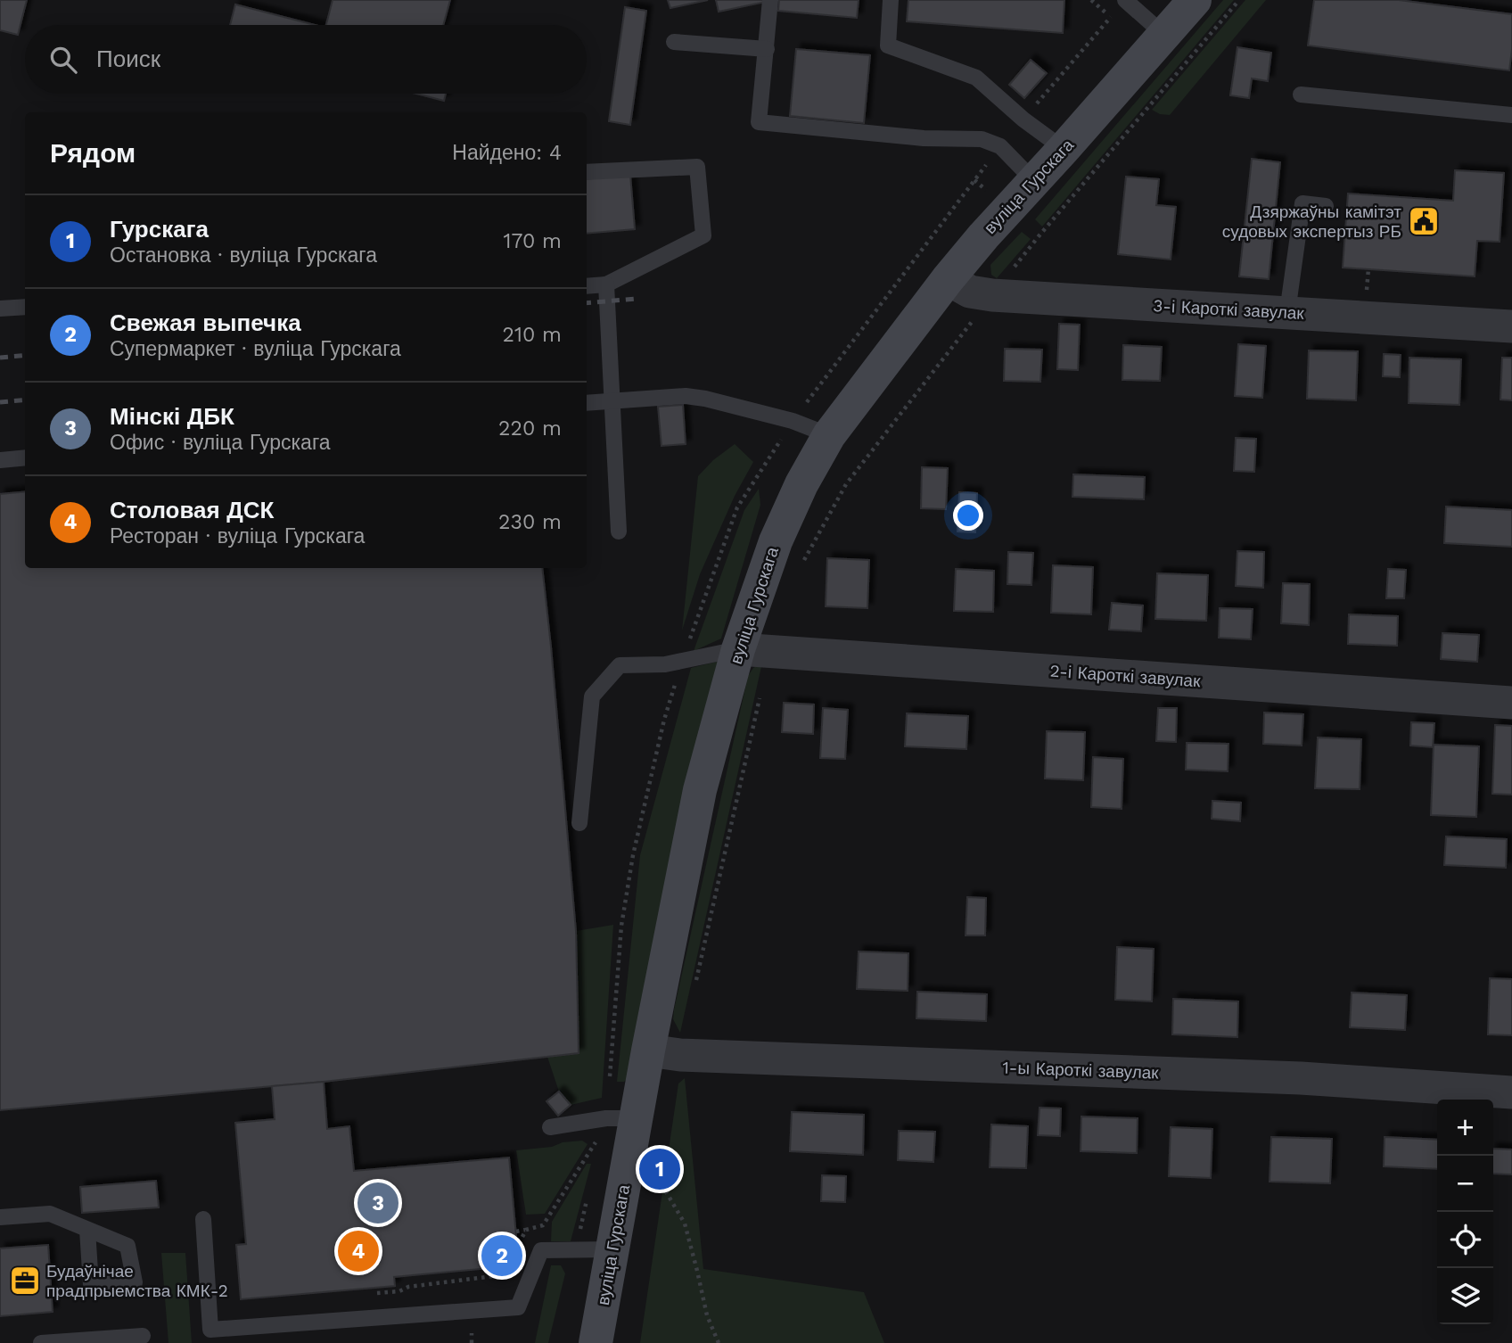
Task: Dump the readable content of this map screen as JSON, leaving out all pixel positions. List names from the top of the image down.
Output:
{
  "streets": {
    "main road": ["вуліца Гурскага"],
    "street": ["3-і Кароткі завулак", "2-і Кароткі завулак", "1-ы Кароткі завулак"]
  },
  "crossings": [
    ["вуліца Гурскага", "3-і Кароткі завулак"],
    ["вуліца Гурскага", "2-і Кароткі завулак"],
    ["вуліца Гурскага", "1-ы Кароткі завулак"]
  ],
  "places": {
    "public building": ["Дзяржаўны камітэт судовых экспертыз РБ"],
    "office": ["Будаўнічае прадпрыемства КМК-2"]
  },
  "page": {
    "search": "Поиск",
    "heading": ["Рядом", "Найдено: 4"],
    "list": [
      {
        "mark": "1",
        "name": "Гурскага",
        "note": "Остановка · вуліца Гурскага",
        "value": "170 m"
      },
      {
        "mark": "2",
        "name": "Свежая выпечка",
        "note": "Супермаркет · вуліца Гурскага",
        "value": "210 m"
      },
      {
        "mark": "3",
        "name": "Мінскі ДБК",
        "note": "Офис · вуліца Гурскага",
        "value": "220 m"
      },
      {
        "mark": "4",
        "name": "Столовая ДСК",
        "note": "Ресторан · вуліца Гурскага",
        "value": "230 m"
      }
    ],
    "map_buttons": ["+", "−"],
    "pins": [
      "1",
      "3",
      "4",
      "2"
    ]
  }
}
